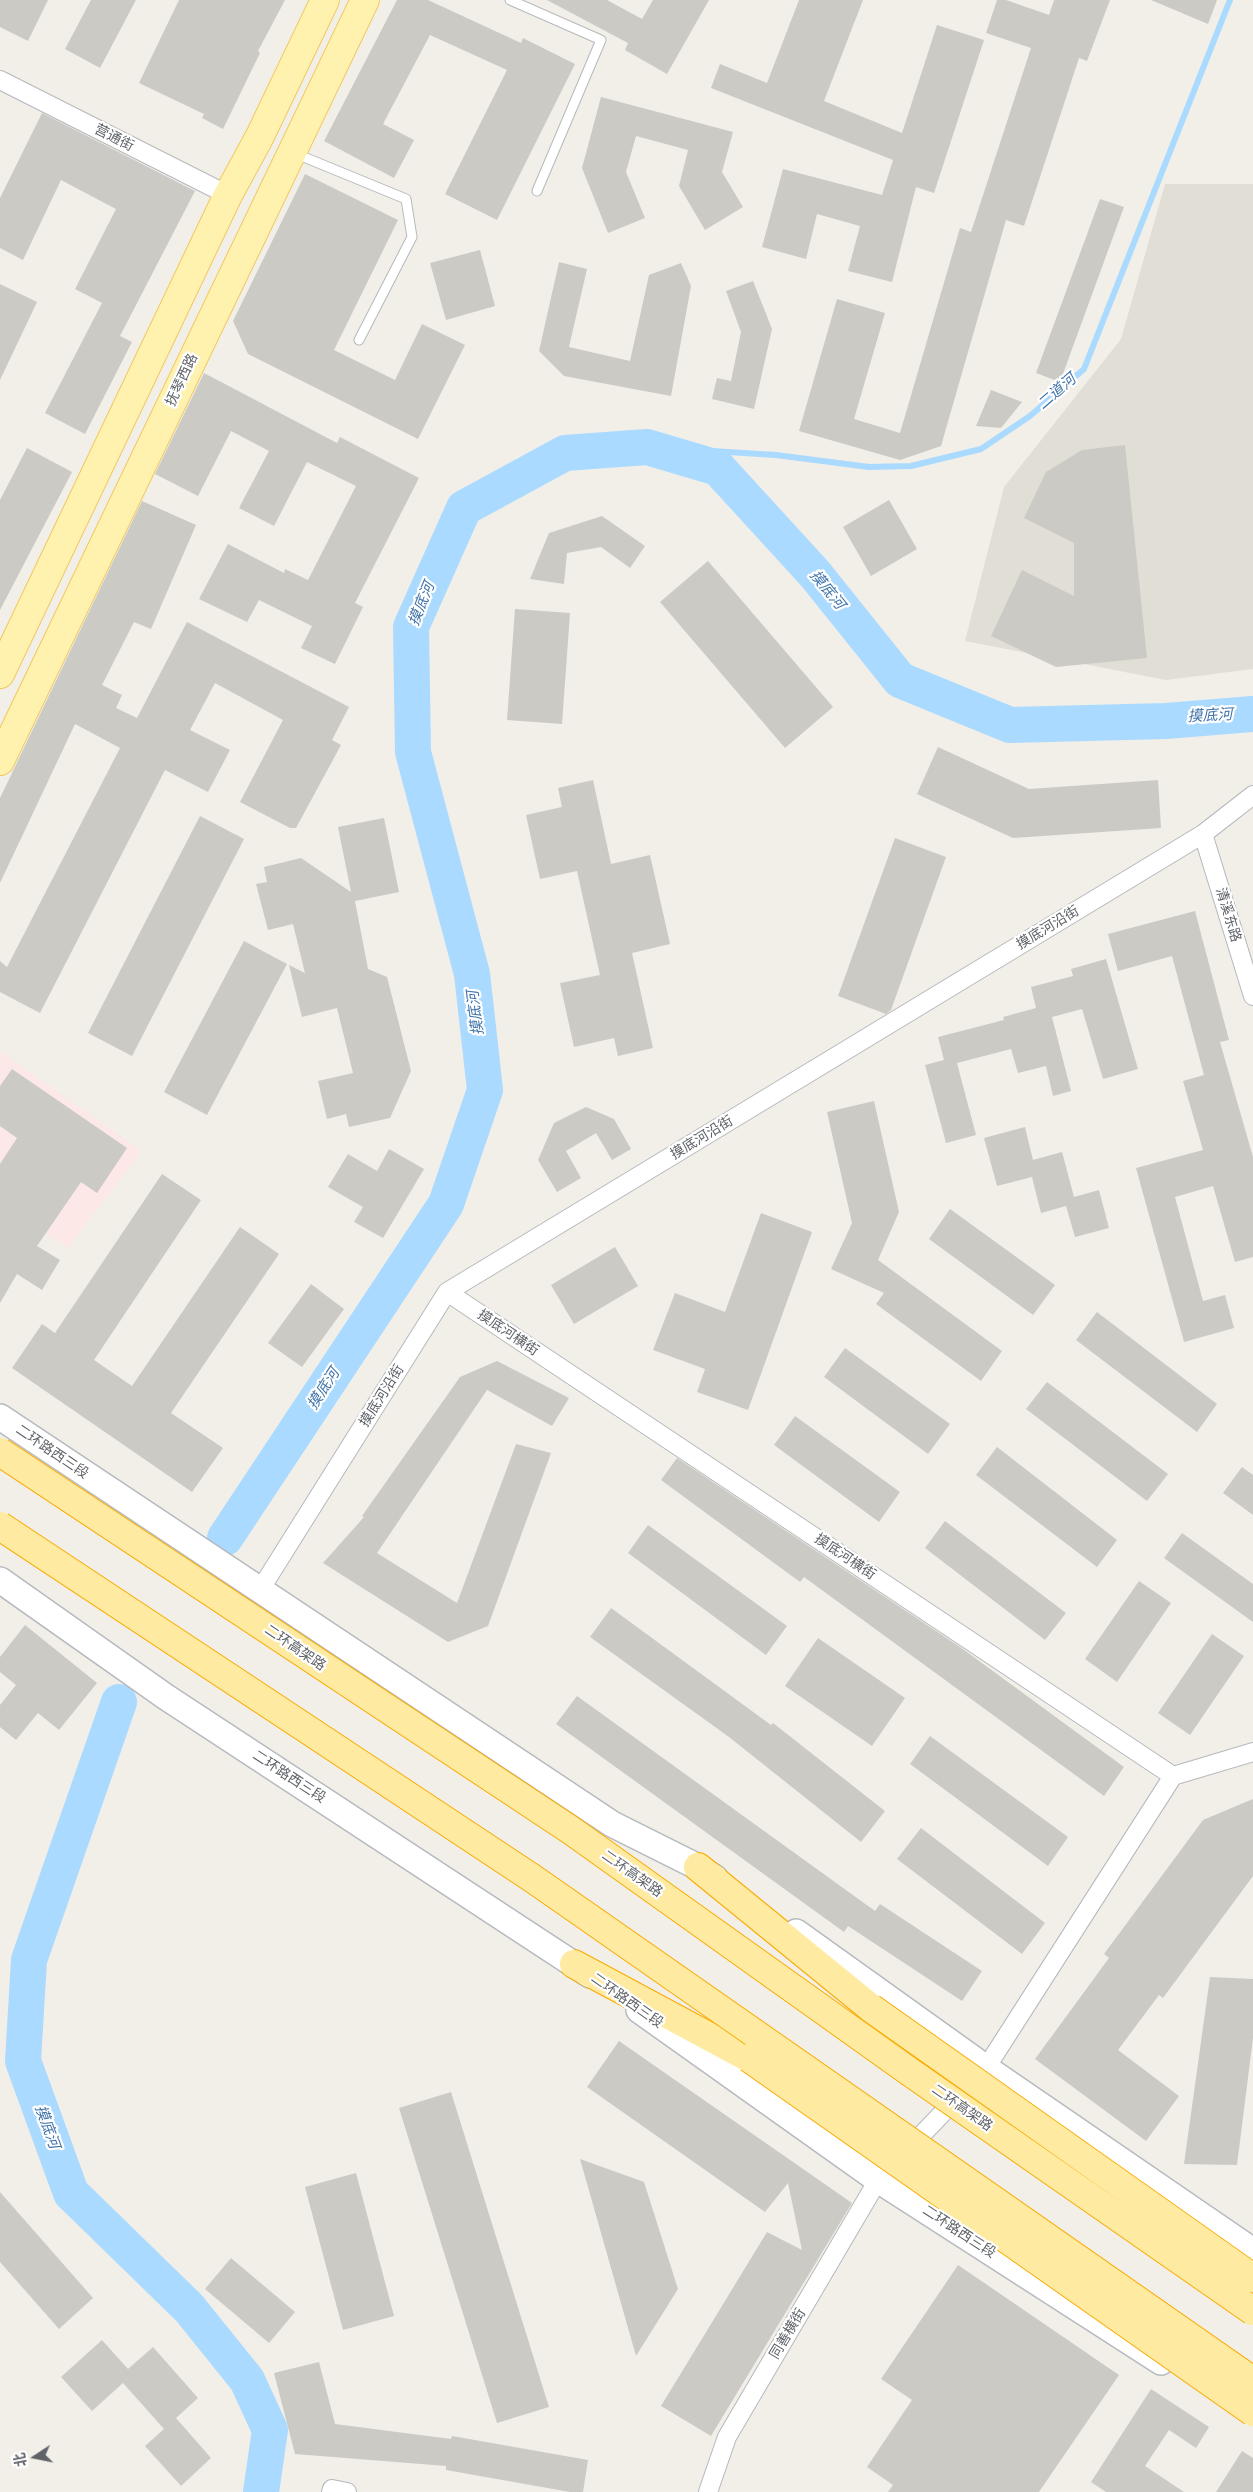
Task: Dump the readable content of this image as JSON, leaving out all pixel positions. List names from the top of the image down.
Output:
{
  "streets": {
    "highway": ["二环高架路"],
    "main road": ["抚琴西路", "二环路西三段"],
    "street": [
      "营通街",
      "清溪东路",
      "摸底河沿街",
      "摸底河横街",
      "同善横街"
    ]
  },
  "crossings": [
    ["清溪东路", "摸底河沿街"],
    ["摸底河沿街", "摸底河横街"],
    ["摸底河沿街", "二环路西三段"],
    ["摸底河横街", "同善横街"],
    ["二环路西三段", "同善横街"]
  ],
  "water": ["二道河", "摸底河"],
  "north": "left"
}
